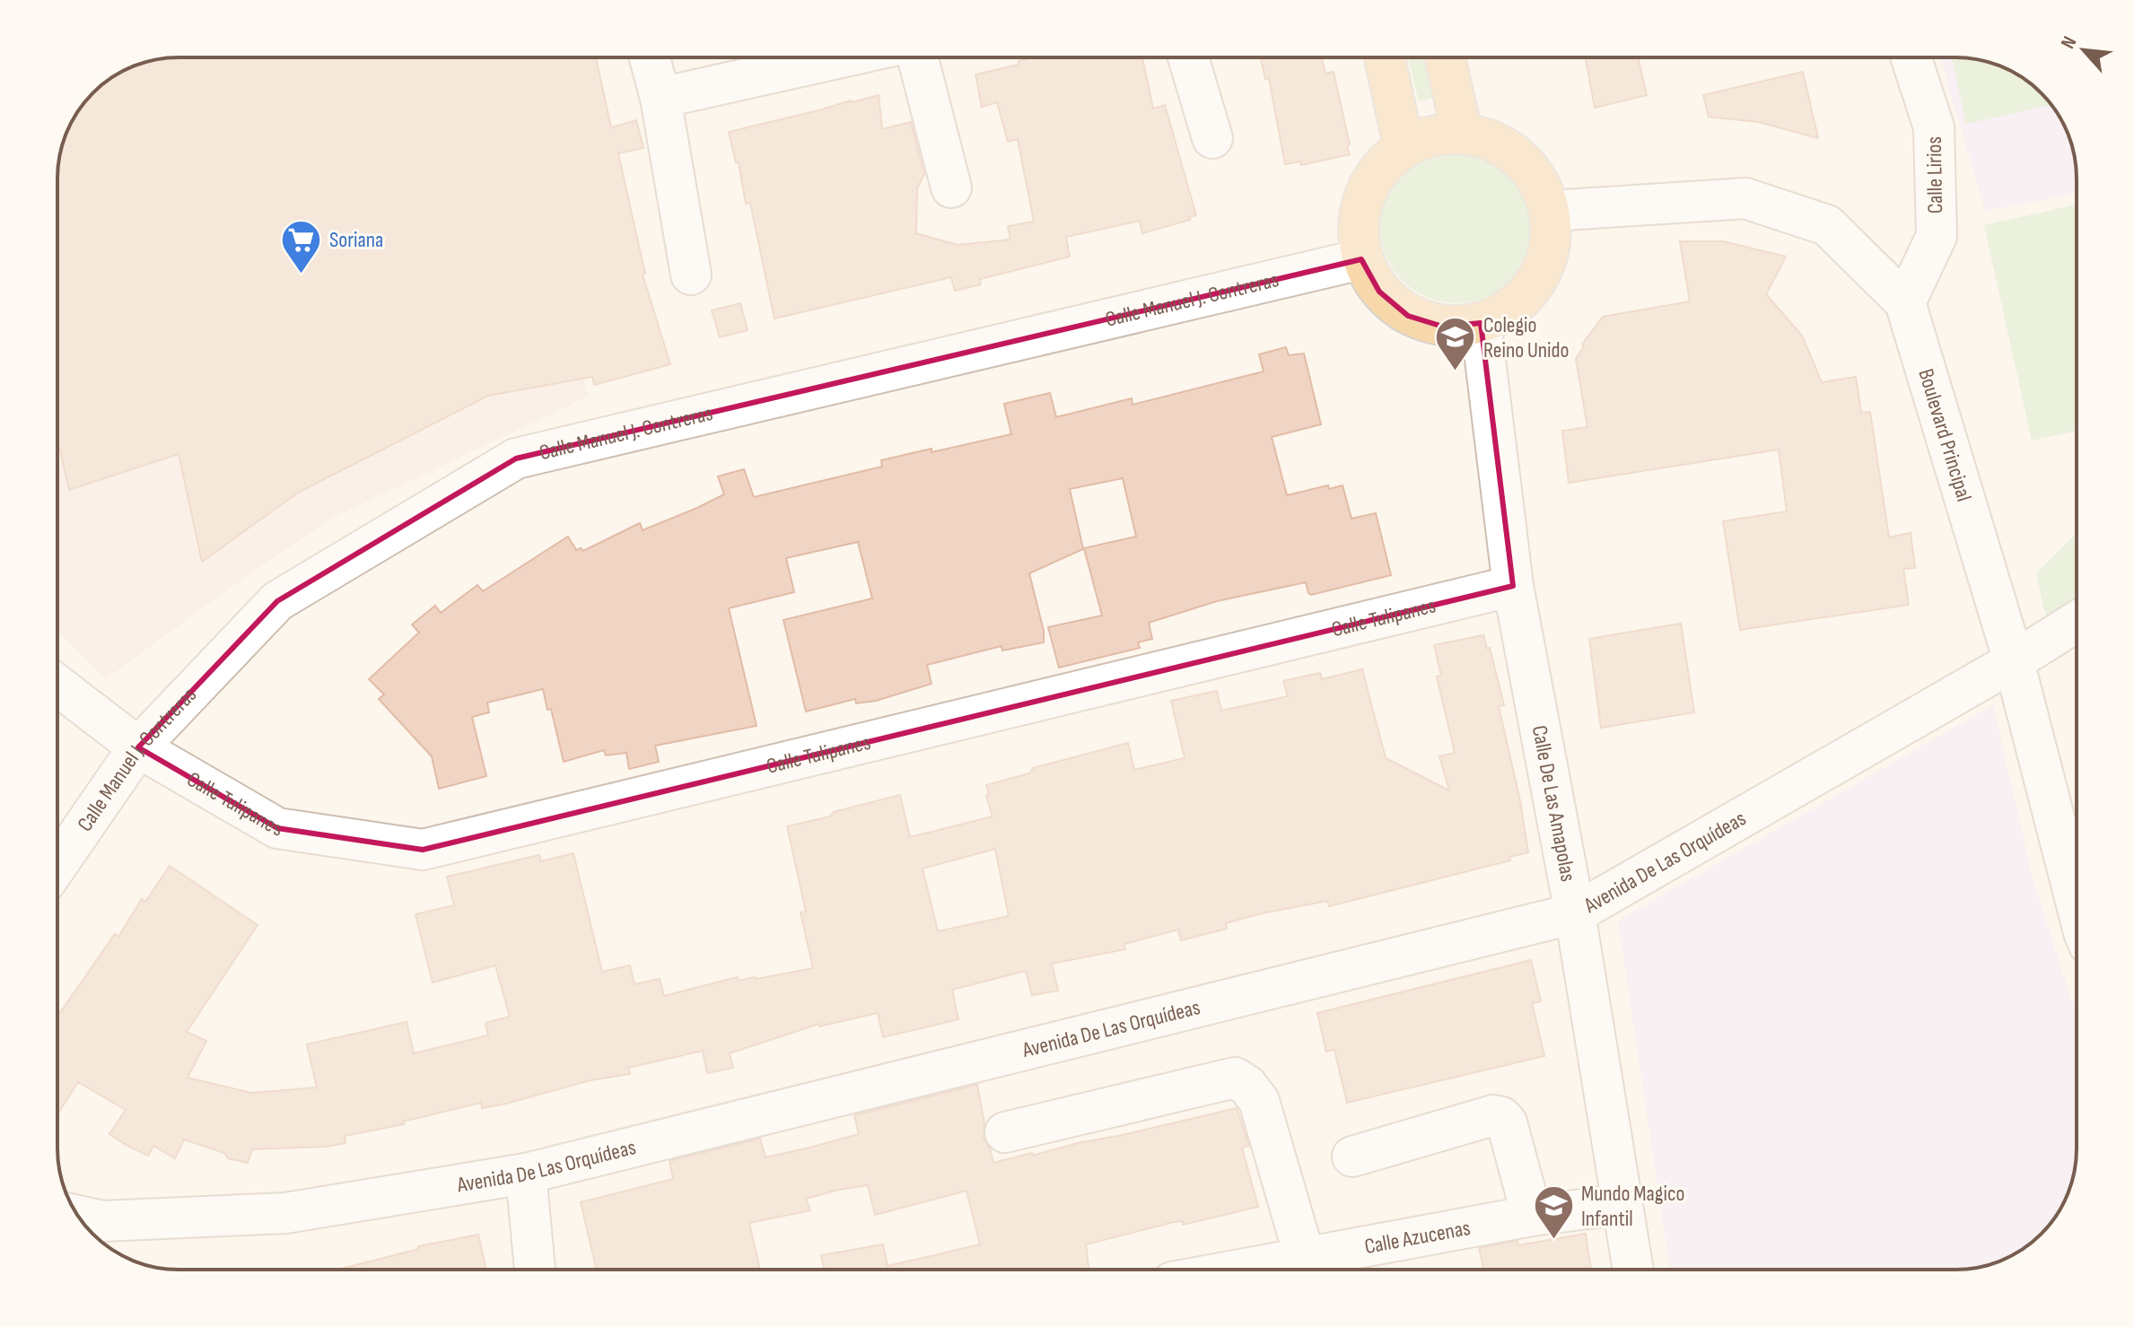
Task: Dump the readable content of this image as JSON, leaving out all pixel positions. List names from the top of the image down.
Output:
{
  "streets": {
    "street": [
      "Calle Lirios",
      "Calle Manuel J. Contreras",
      "Boulevard Principal",
      "Calle Tulipanes",
      "Calle De Las Amapolas",
      "Avenida De Las Orquídeas",
      "Calle Azucenas"
    ]
  },
  "crossings": [
    ["Calle Lirios", "Boulevard Principal"],
    ["Calle Manuel J. Contreras", "Boulevard Principal"],
    ["Calle Manuel J. Contreras", "Calle Tulipanes"],
    ["Calle Manuel J. Contreras", "Calle De Las Amapolas"],
    ["Boulevard Principal", "Calle De Las Amapolas"],
    ["Boulevard Principal", "Avenida De Las Orquídeas"],
    ["Calle Tulipanes", "Calle De Las Amapolas"],
    ["Calle De Las Amapolas", "Avenida De Las Orquídeas"],
    ["Calle De Las Amapolas", "Calle Azucenas"]
  ],
  "places": {
    "supermarket": ["Soriana"],
    "school or university": ["Colegio Reino Unido", "Mundo Magico Infantil"]
  },
  "north": "top left"
}
